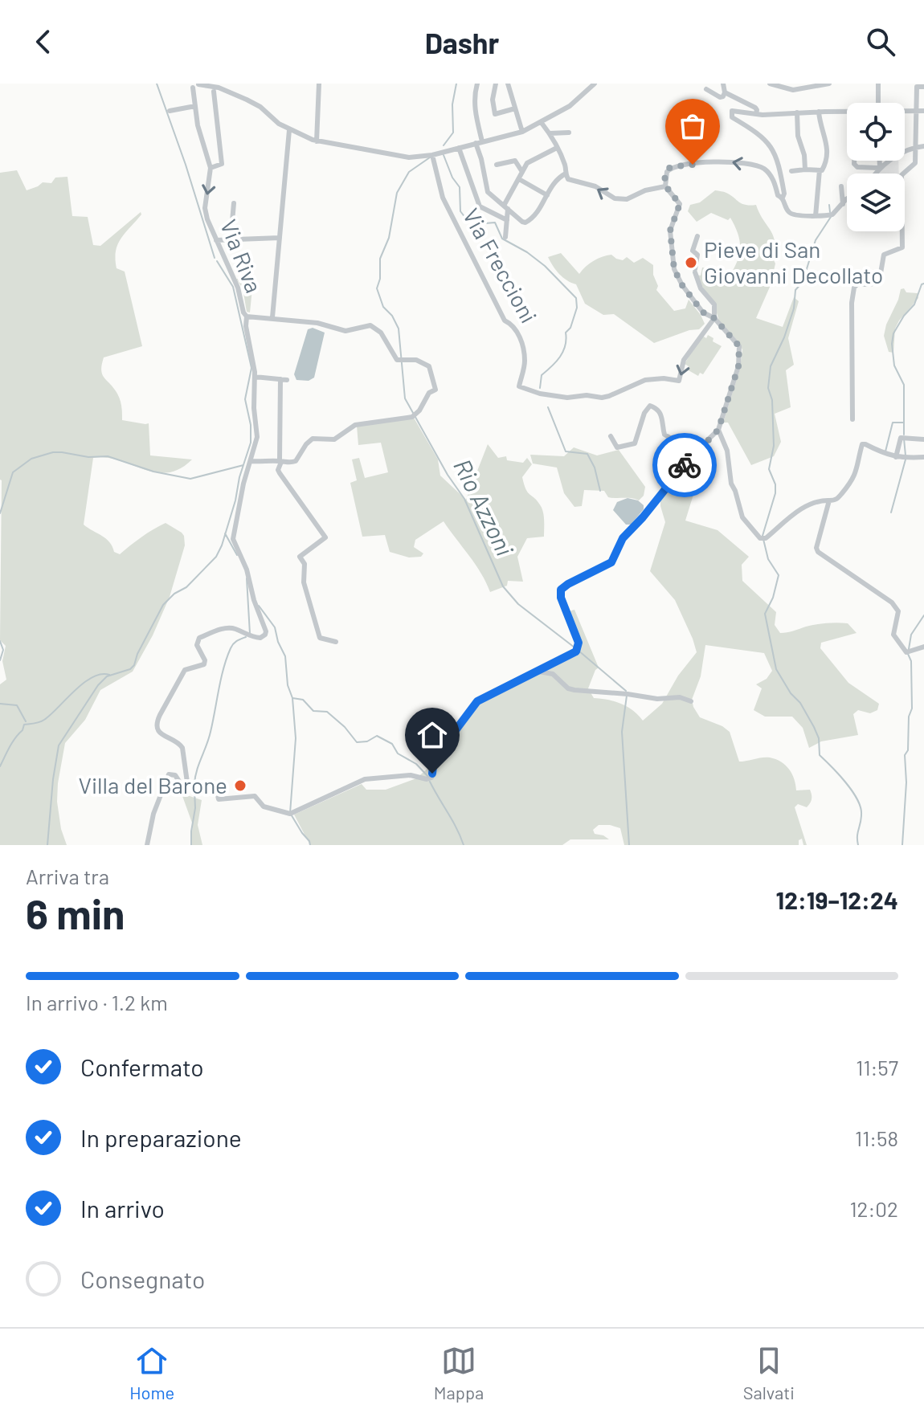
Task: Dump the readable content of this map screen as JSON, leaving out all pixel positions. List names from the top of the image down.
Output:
{
  "streets": {
    "street": ["Via Riva", "Via Freccioni"]
  },
  "water": ["Rio Azzoni"],
  "places": ["Pieve di San Giovanni Decollato", "Villa del Barone"],
  "page": {
    "header": "Dashr",
    "heading": ["6 min", "Arriva tra", "12:19–12:24"],
    "bar": "In arrivo · 1.2 km",
    "list": [
      ["Confermato", "11:57"],
      ["In preparazione", "11:58"],
      ["In arrivo", "12:02"],
      "Consegnato"
    ],
    "tabs": ["Home", "Mappa", "Salvati"]
  }
}
